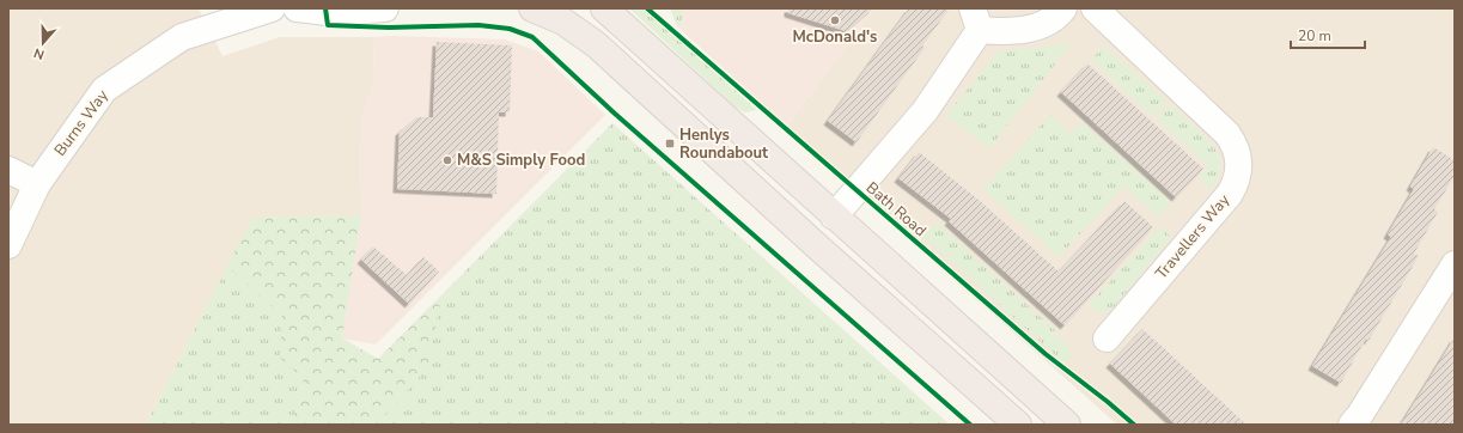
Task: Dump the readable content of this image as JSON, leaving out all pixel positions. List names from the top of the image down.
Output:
{
  "streets": {
    "street": ["Burns Way", "Travellers Way"],
    "cycle path": ["Bath Road"]
  },
  "places": {
    "other": ["McDonald's", "M&S Simply Food"],
    "transit": ["Henlys Roundabout"]
  },
  "scale_bar": "20 m",
  "north": "bottom"
}
